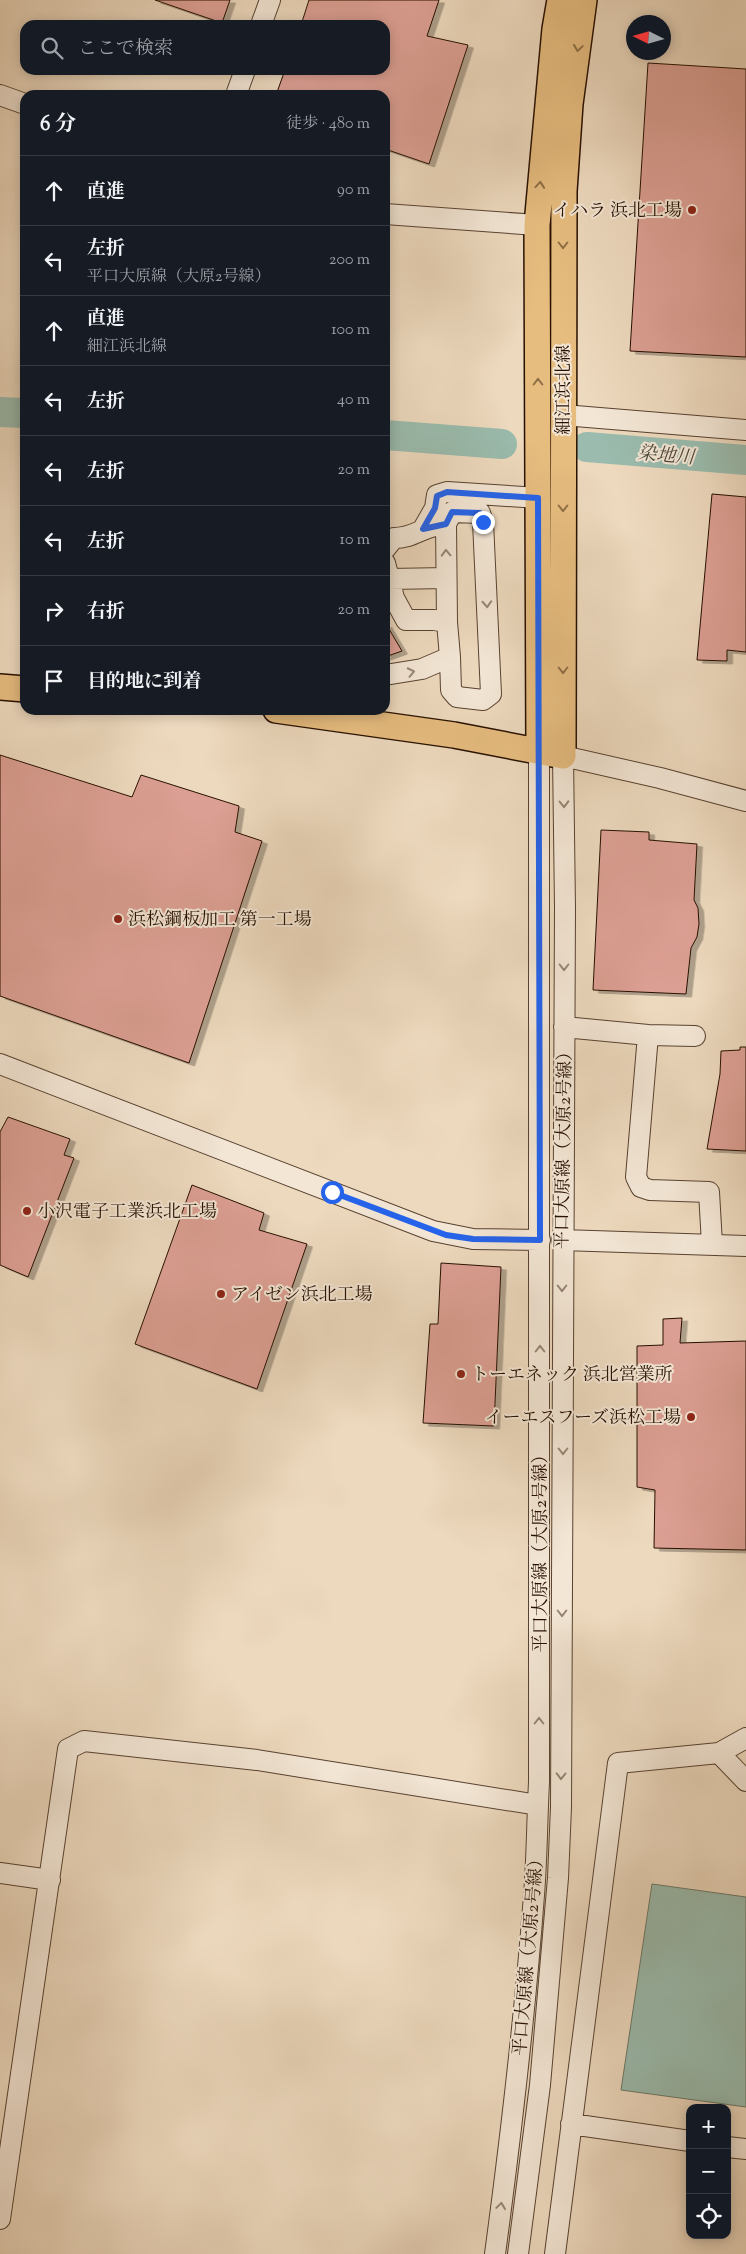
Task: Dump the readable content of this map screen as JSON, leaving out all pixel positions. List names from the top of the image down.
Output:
{
  "streets": {
    "main road": ["細江浜北線"],
    "street": ["平口大原線（大原2号線）"]
  },
  "crossings": [
    ["細江浜北線", "平口大原線（大原2号線）"]
  ],
  "water": ["染地川"],
  "places": [
    "イハラ 浜北工場",
    "浜松鋼板加工 第一工場",
    "小沢電子工業浜北工場",
    "アイゼン浜北工場",
    "トーエネック 浜北営業所",
    "イーエスフーズ浜松工場"
  ],
  "north": "left",
  "page": {
    "search": "ここで検索",
    "heading": ["6 分", "徒歩 · 480 m"],
    "list": [
      ["直進", "90 m"],
      ["左折", "平口大原線（大原2号線）", "200 m"],
      ["直進", "細江浜北線", "100 m"],
      ["左折", "40 m"],
      ["左折", "20 m"],
      ["左折", "10 m"],
      ["右折", "20 m"],
      "目的地に到着"
    ],
    "map_buttons": ["+", "−"]
  }
}
